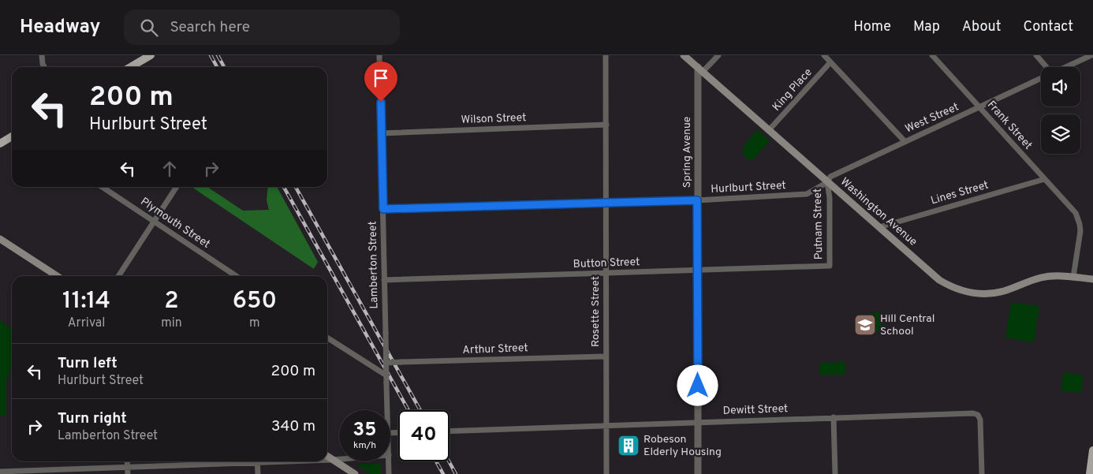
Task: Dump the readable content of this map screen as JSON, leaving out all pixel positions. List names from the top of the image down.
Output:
{
  "streets": {
    "main road": ["Washington Avenue"],
    "street": [
      "King Place",
      "West Street",
      "Wilson Street",
      "Frank Street",
      "Spring Avenue",
      "Hurlburt Street",
      "Lines Street",
      "Plymouth Street",
      "Putnam Street",
      "Button Street",
      "Lamberton Street",
      "Rosette Street",
      "Arthur Street",
      "Dewitt Street"
    ]
  },
  "crossings": [
    ["King Place", "Washington Avenue"],
    ["West Street", "Frank Street"],
    ["West Street", "Hurlburt Street"],
    ["West Street", "Washington Avenue"],
    ["West Street", "Putnam Street"],
    ["Wilson Street", "Lamberton Street"],
    ["Wilson Street", "Rosette Street"],
    ["Frank Street", "Lines Street"],
    ["Frank Street", "Washington Avenue"],
    ["Spring Avenue", "Hurlburt Street"],
    ["Spring Avenue", "Washington Avenue"],
    ["Spring Avenue", "Button Street"],
    ["Spring Avenue", "Dewitt Street"],
    ["Hurlburt Street", "Washington Avenue"],
    ["Hurlburt Street", "Putnam Street"],
    ["Hurlburt Street", "Lamberton Street"],
    ["Hurlburt Street", "Rosette Street"],
    ["Lines Street", "Washington Avenue"],
    ["Washington Avenue", "Putnam Street"],
    ["Putnam Street", "Button Street"],
    ["Button Street", "Lamberton Street"],
    ["Button Street", "Rosette Street"],
    ["Lamberton Street", "Arthur Street"],
    ["Rosette Street", "Arthur Street"],
    ["Rosette Street", "Dewitt Street"]
  ],
  "places": {
    "school or university": ["Hill Central School"],
    "building": ["Robeson Elderly Housing"]
  },
  "page": {
    "header": "Headway",
    "search": "Search here",
    "nav": [
      "Home",
      "Map",
      "About",
      "Contact"
    ],
    "turn": ["200 m", "Hurlburt Street"],
    "eta": [
      "11:14",
      "Arrival",
      "2",
      "min",
      "650",
      "m"
    ],
    "list": [
      {
        "name": "Turn left",
        "note": "Hurlburt Street",
        "value": "200 m"
      },
      {
        "name": "Turn right",
        "note": "Lamberton Street",
        "value": "340 m"
      }
    ],
    "speed": "35 km/h",
    "limit": "40"
  }
}
